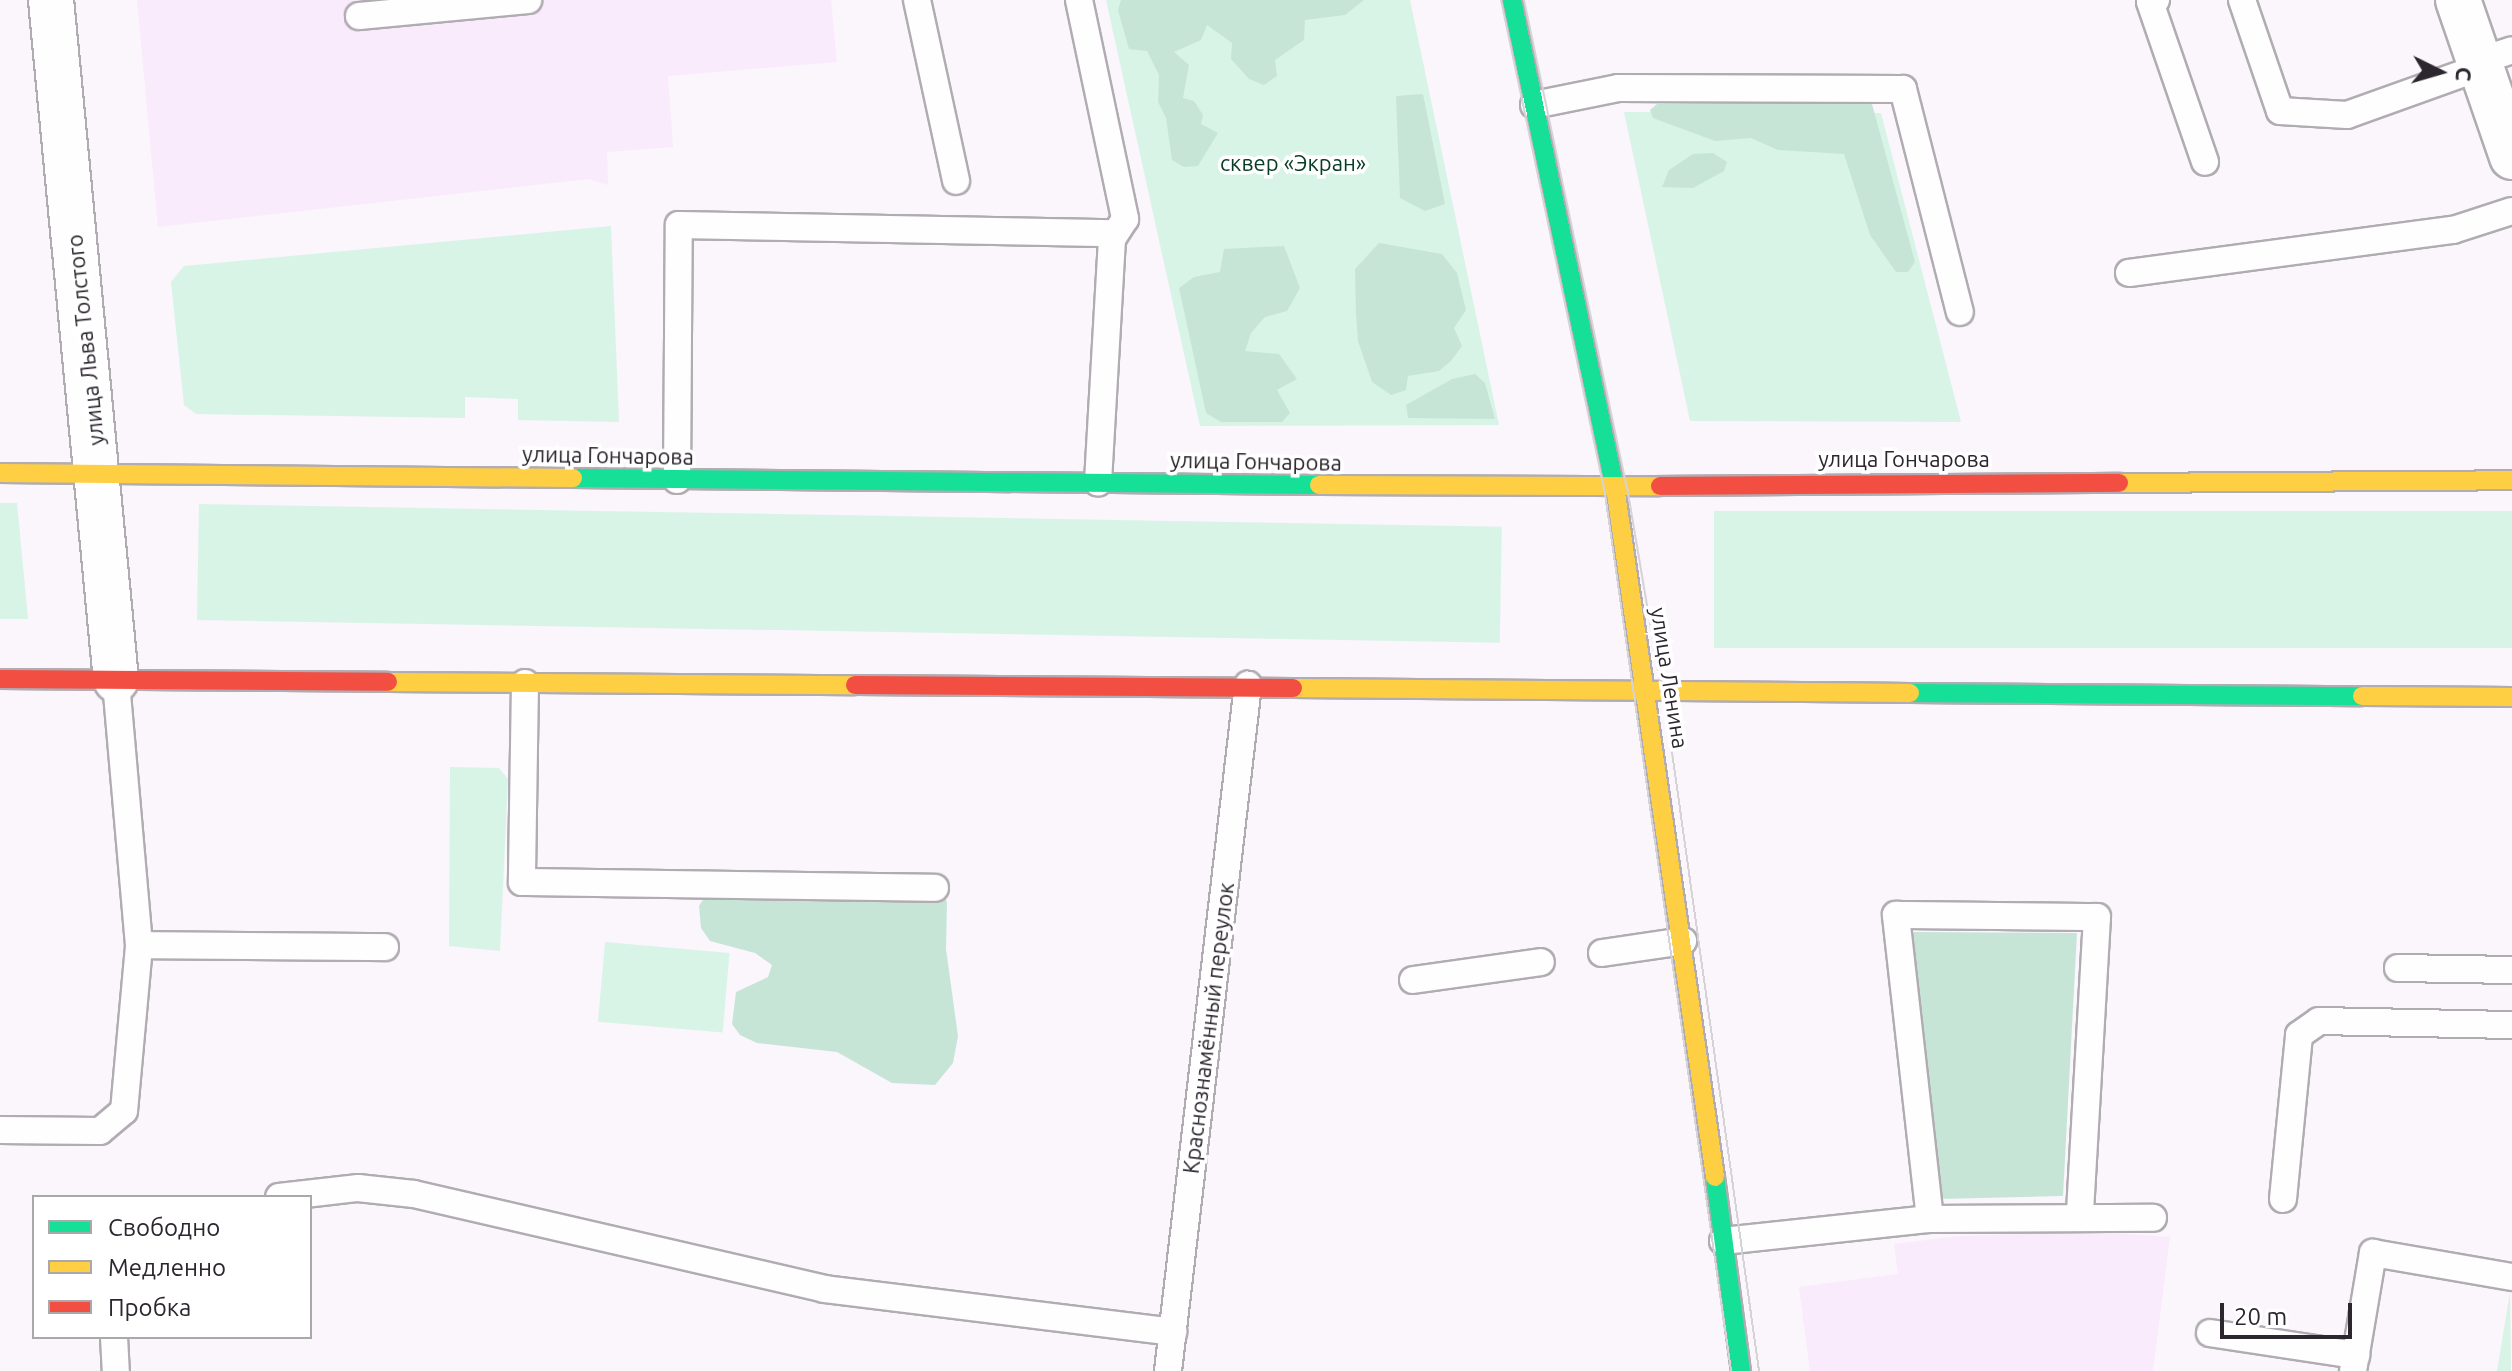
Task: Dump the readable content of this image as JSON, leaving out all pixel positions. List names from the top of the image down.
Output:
{
  "streets": {
    "main road": ["улица Гончарова", "улица Ленина"],
    "street": ["улица Льва Толстого"],
    "lane": ["Краснознамённый переулок"]
  },
  "crossings": [
    ["улица Льва Толстого", "улица Гончарова"],
    ["улица Гончарова", "улица Ленина"]
  ],
  "parks": ["сквер «Экран»"],
  "legend": ["Свободно", "Медленно", "Пробка"],
  "scale_bar": "20 m",
  "north": "right"
}
